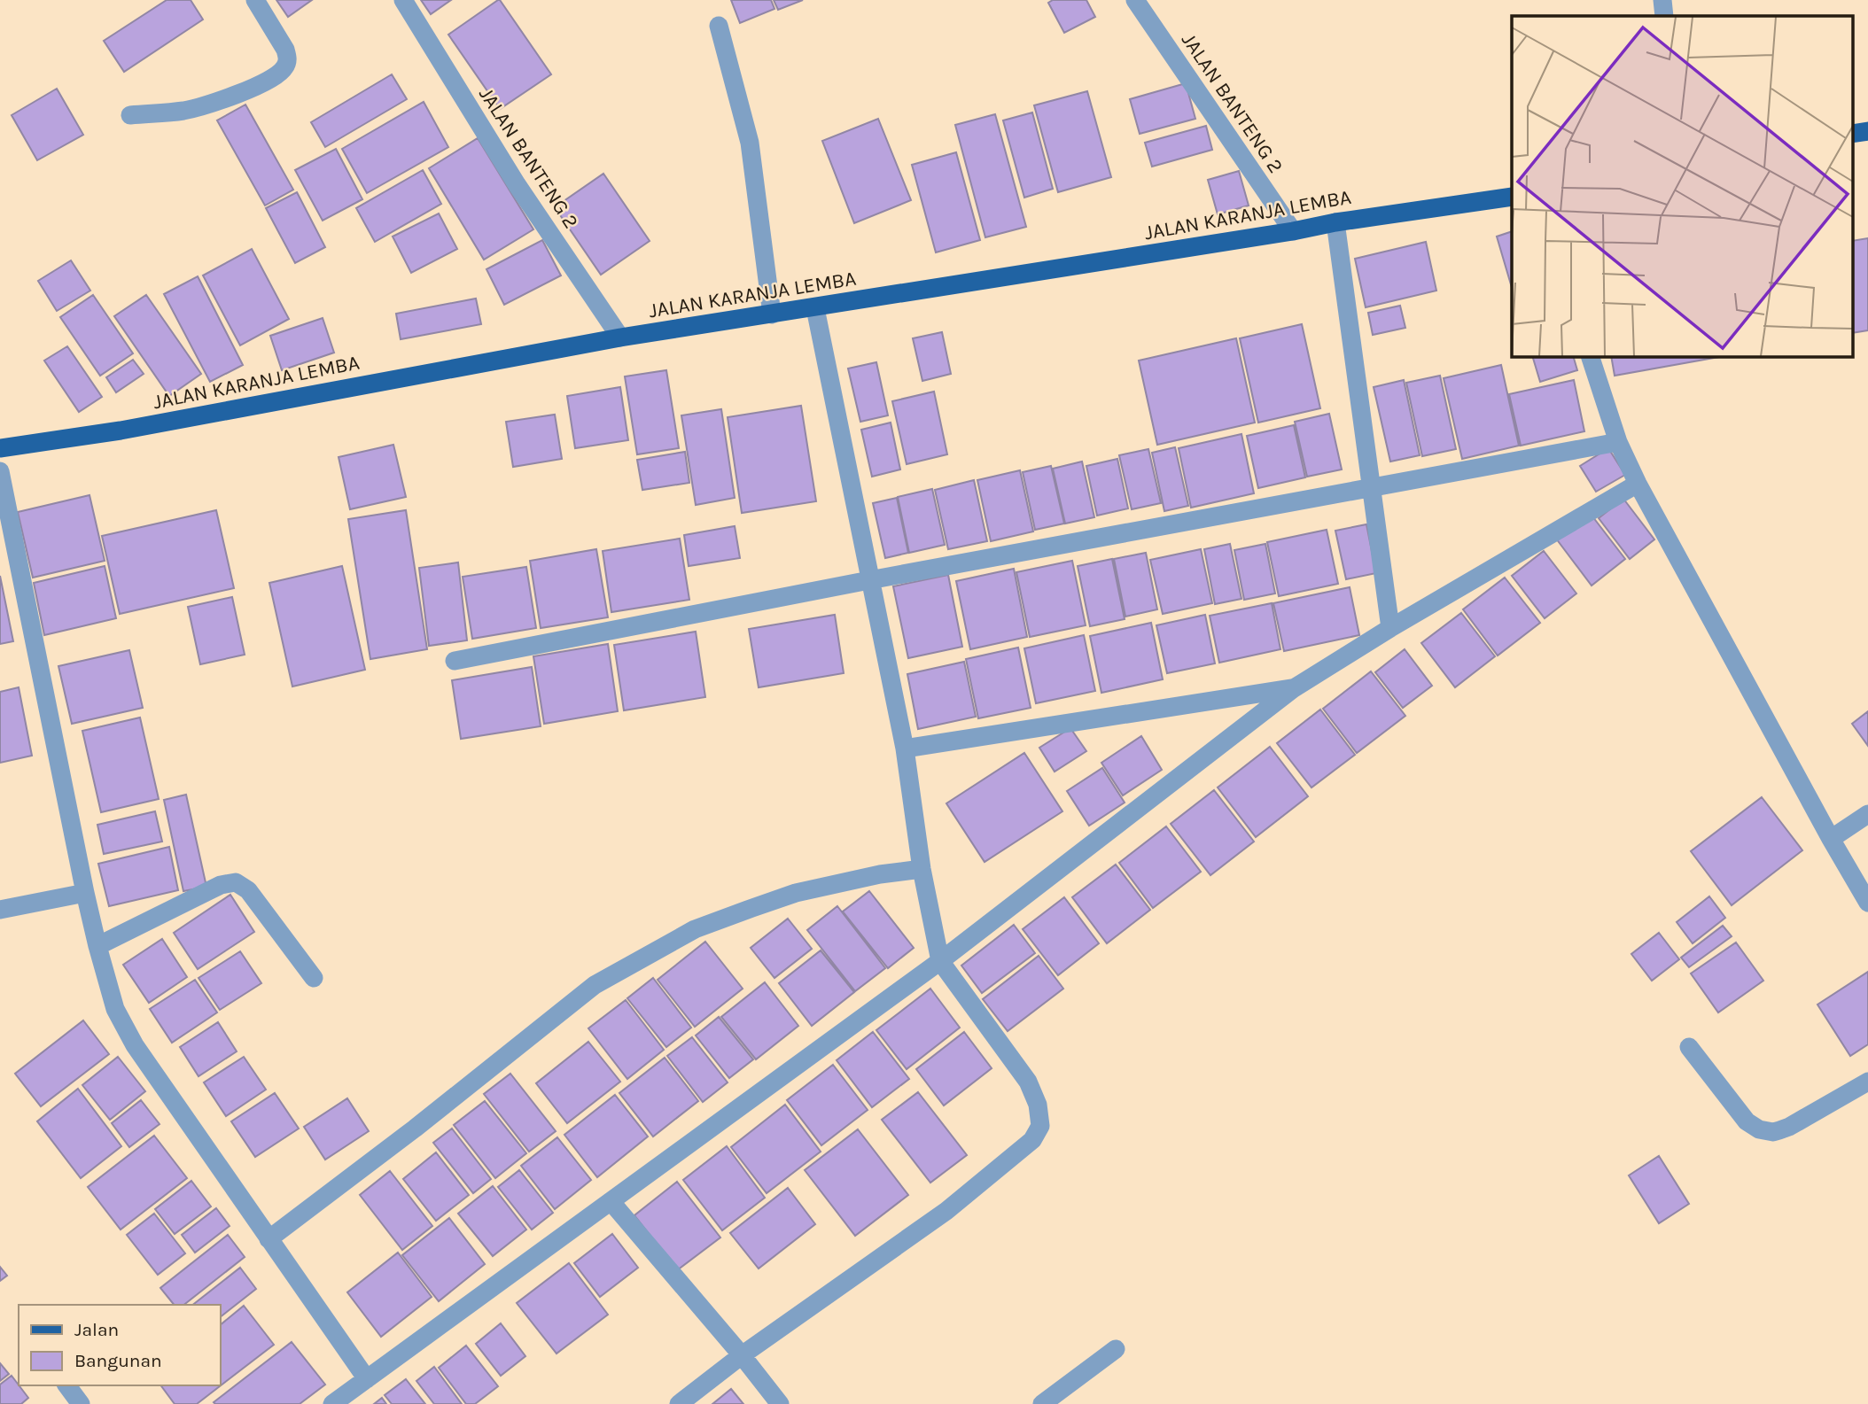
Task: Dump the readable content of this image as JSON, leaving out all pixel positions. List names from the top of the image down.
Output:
{
  "streets": {
    "main road": ["JALAN KARANJA LEMBA"],
    "street": ["JALAN BANTENG 2"]
  },
  "crossings": [
    ["JALAN BANTENG 2", "JALAN KARANJA LEMBA"]
  ],
  "legend": ["Jalan", "Bangunan"]
}
